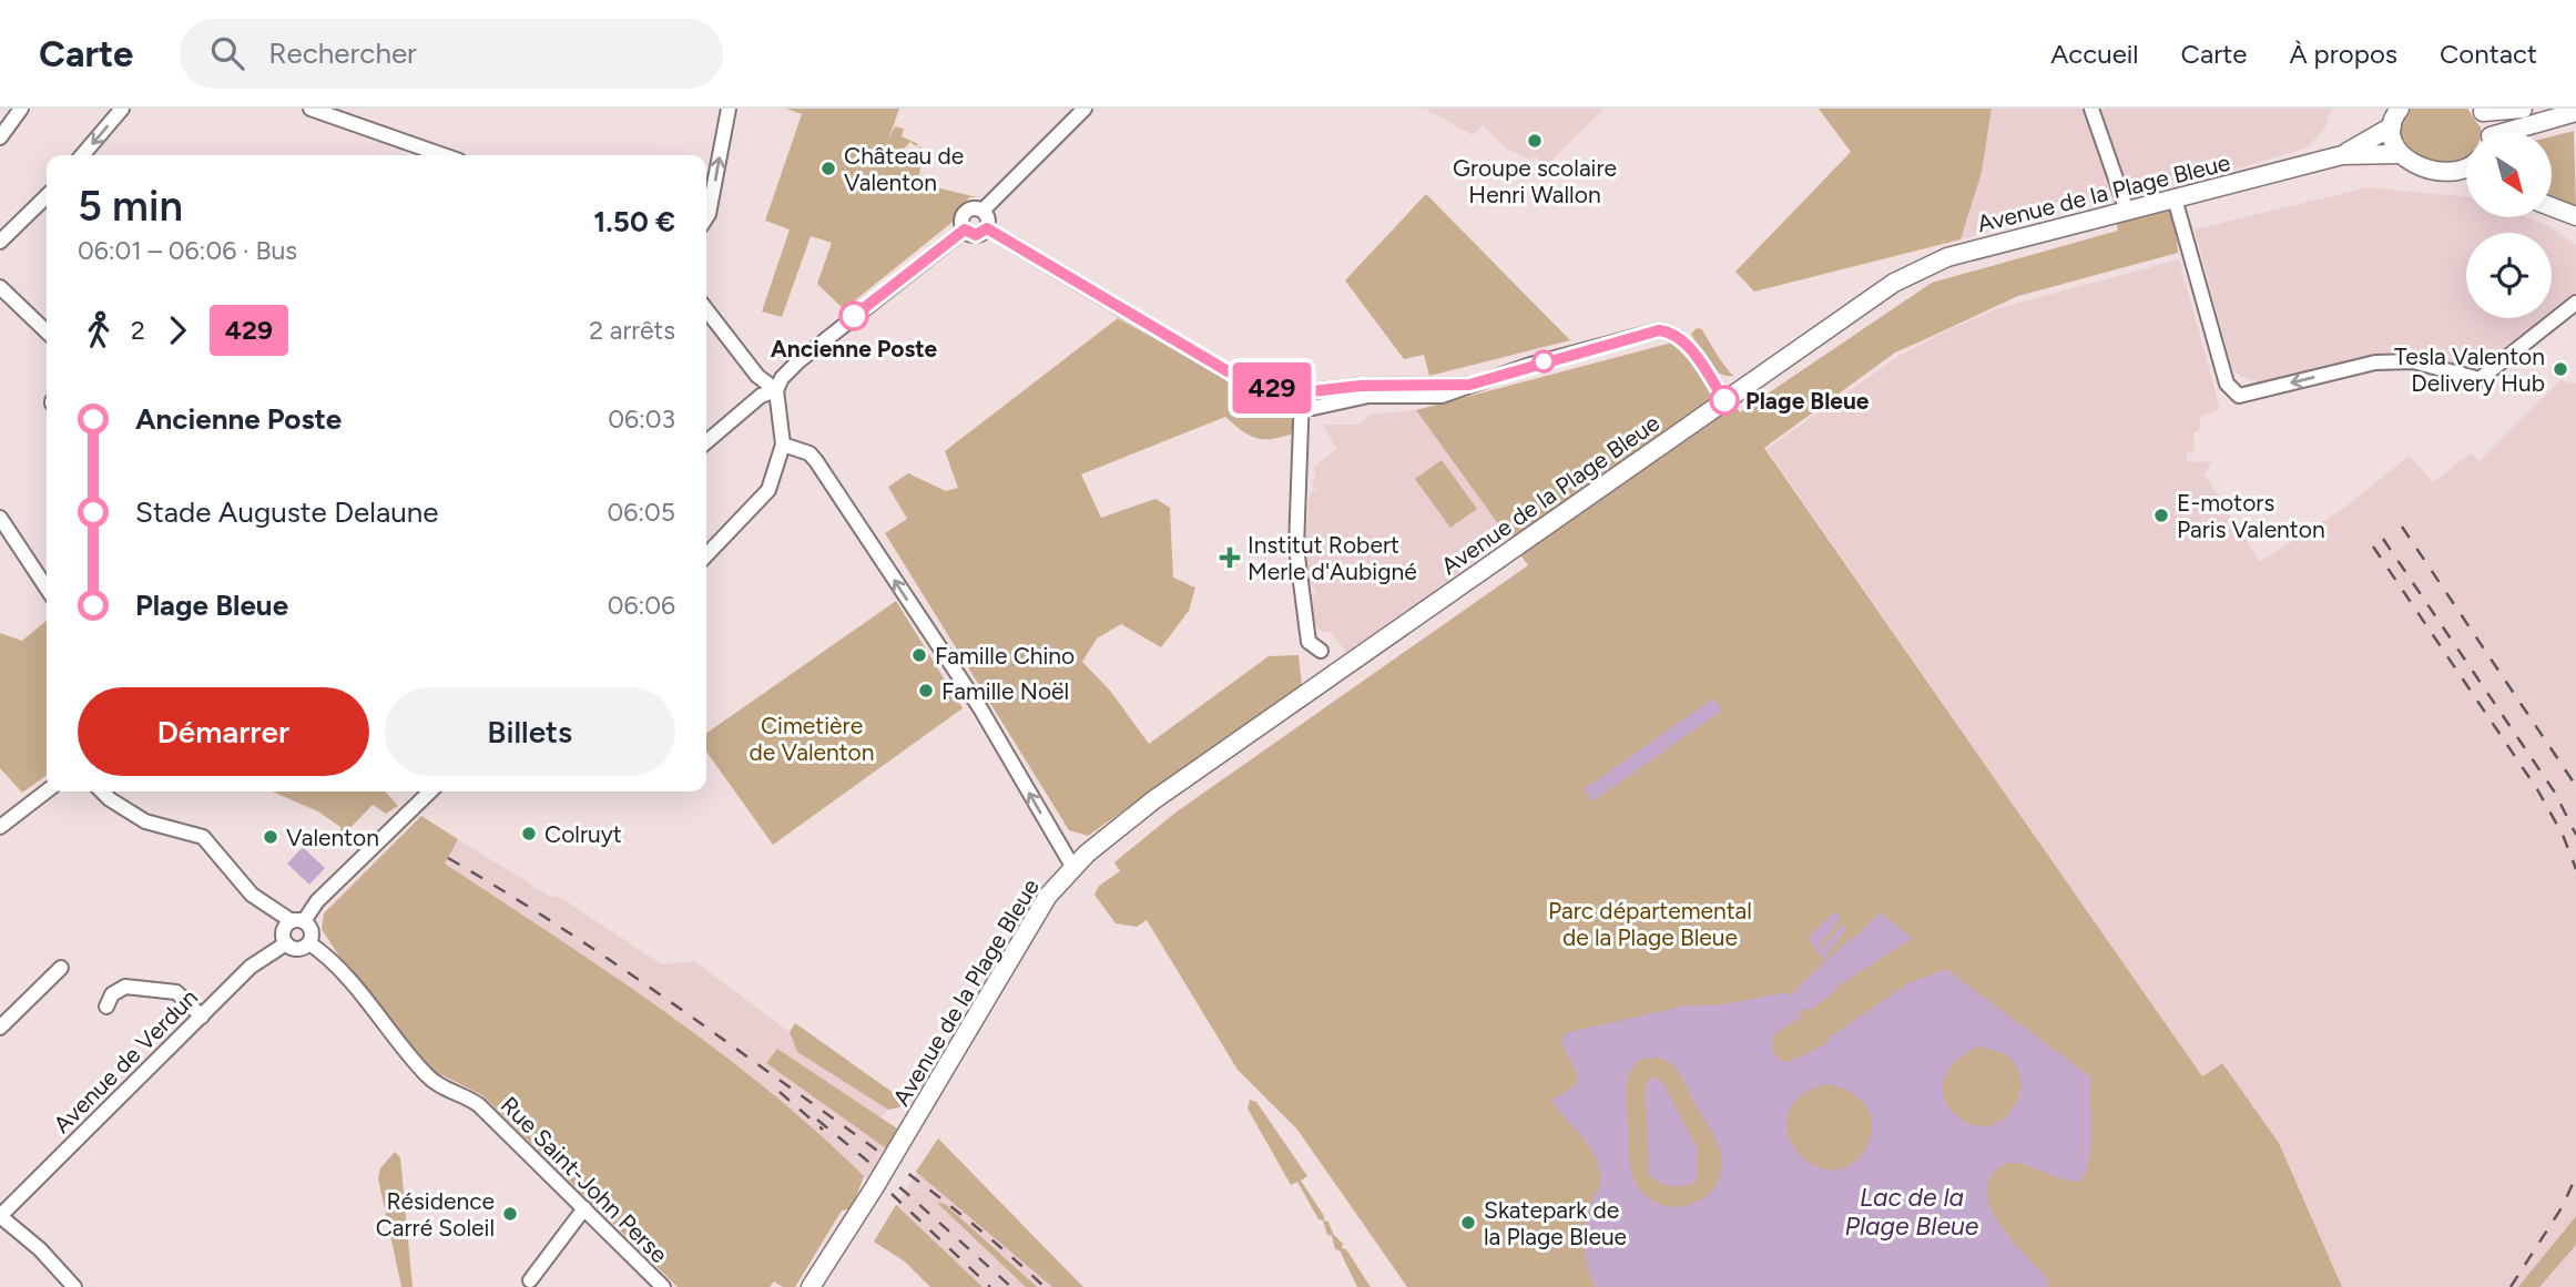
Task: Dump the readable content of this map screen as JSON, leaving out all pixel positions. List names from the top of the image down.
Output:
{
  "streets": {
    "main road": ["Avenue de la Plage Bleue"],
    "street": ["Avenue de Verdun", "Rue Saint-John Perse"]
  },
  "crossings": [
    ["Avenue de Verdun", "Rue Saint-John Perse"]
  ],
  "water": ["Lac de la Plage Bleue"],
  "parks": ["Cimetière de Valenton", "Parc départemental de la Plage Bleue"],
  "places": {
    "other": [
      "Groupe scolaire Henri Wallon",
      "Château de Valenton",
      "Ancienne Poste",
      "Tesla Valenton Delivery Hub",
      "Plage Bleue",
      "E-motors Paris Valenton",
      "Famille Chino",
      "Famille Noël",
      "Colruyt",
      "Valenton",
      "Résidence Carré Soleil",
      "Skatepark de la Plage Bleue"
    ],
    "health": ["Institut Robert Merle d'Aubigné"]
  },
  "lines": ["bus line 429"],
  "north": "bottom right",
  "page": {
    "header": "Carte",
    "search": "Rechercher",
    "nav": [
      "Accueil",
      "Carte",
      "À propos",
      "Contact"
    ],
    "on_map": "429",
    "heading": ["5 min", "06:01 – 06:06 · Bus", "1.50 €"],
    "legs": ["2", "429", "2 arrêts"],
    "list": [
      {
        "name": "Ancienne Poste",
        "value": "06:03"
      },
      {
        "name": "Stade Auguste Delaune",
        "value": "06:05"
      },
      {
        "name": "Plage Bleue",
        "value": "06:06"
      }
    ],
    "buttons": ["Démarrer", "Billets"]
  }
}
